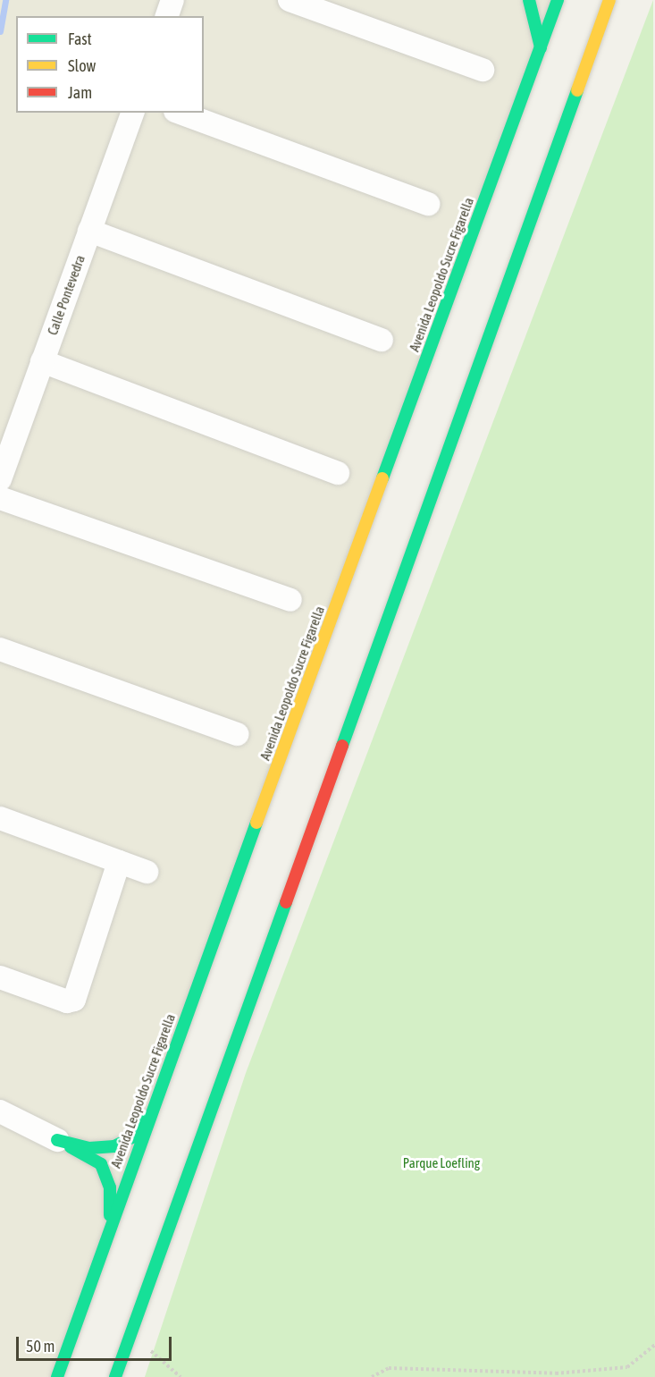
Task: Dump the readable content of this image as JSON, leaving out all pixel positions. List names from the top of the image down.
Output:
{
  "streets": {
    "main road": ["Avenida Leopoldo Sucre Figarella"],
    "street": ["Calle Pontevedra"]
  },
  "parks": ["Parque Loefling"],
  "legend": ["Fast", "Slow", "Jam"],
  "scale_bar": "50 m"
}
